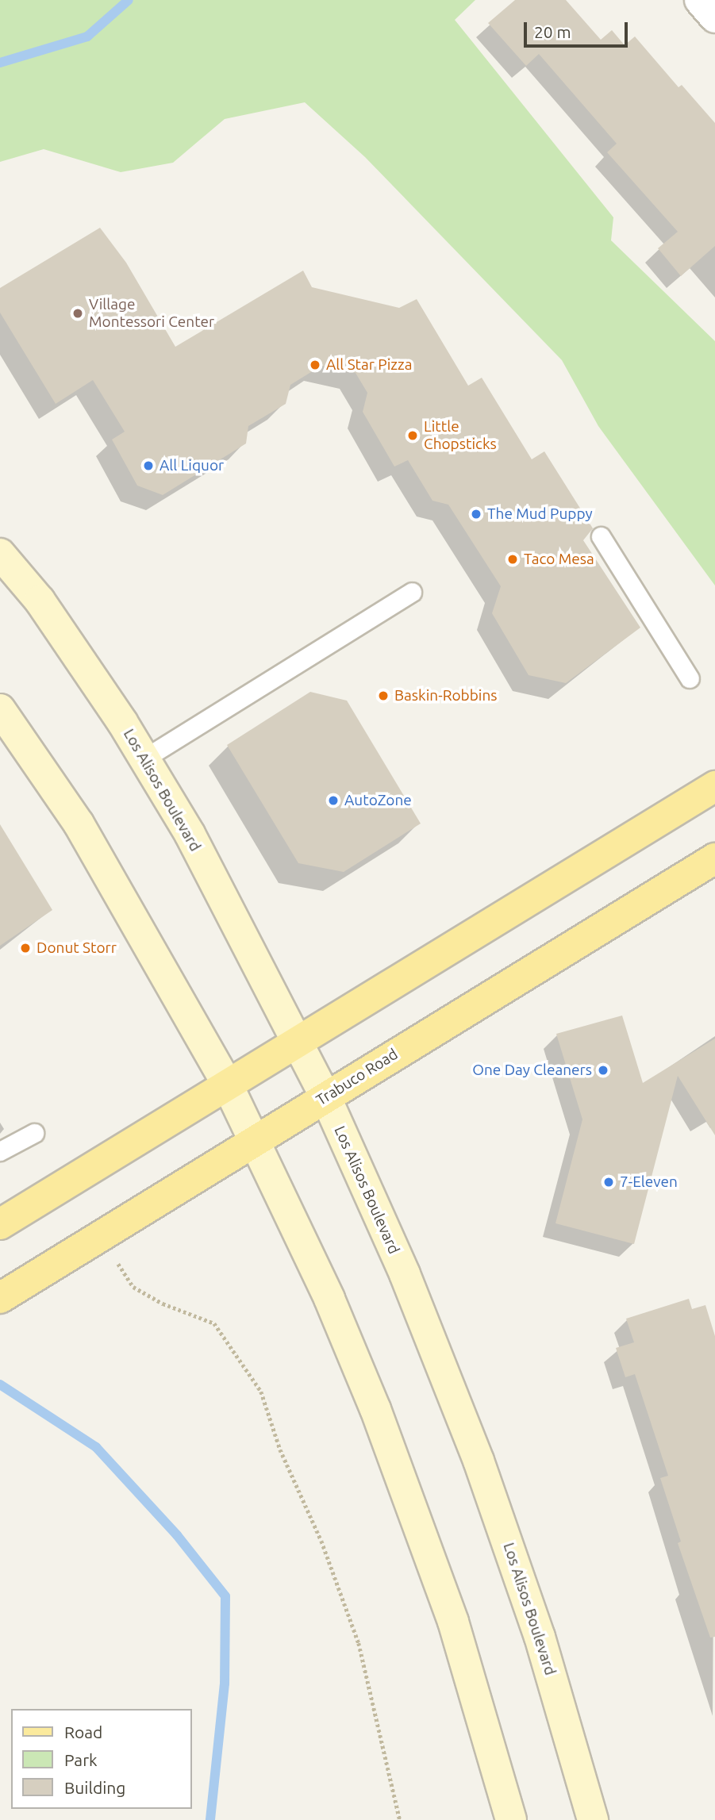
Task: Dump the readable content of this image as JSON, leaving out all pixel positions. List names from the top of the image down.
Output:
{
  "streets": {
    "main road": ["Los Alisos Boulevard", "Trabuco Road"]
  },
  "crossings": [
    ["Los Alisos Boulevard", "Trabuco Road"]
  ],
  "places": [
    "Village Montessori Center",
    "All Star Pizza",
    "Little Chopsticks",
    "All Liquor",
    "The Mud Puppy",
    "Taco Mesa",
    "Baskin-Robbins",
    "AutoZone",
    "Donut Storr",
    "One Day Cleaners",
    "7-Eleven"
  ],
  "legend": ["Road", "Park", "Building"],
  "scale_bar": "20 m"
}
